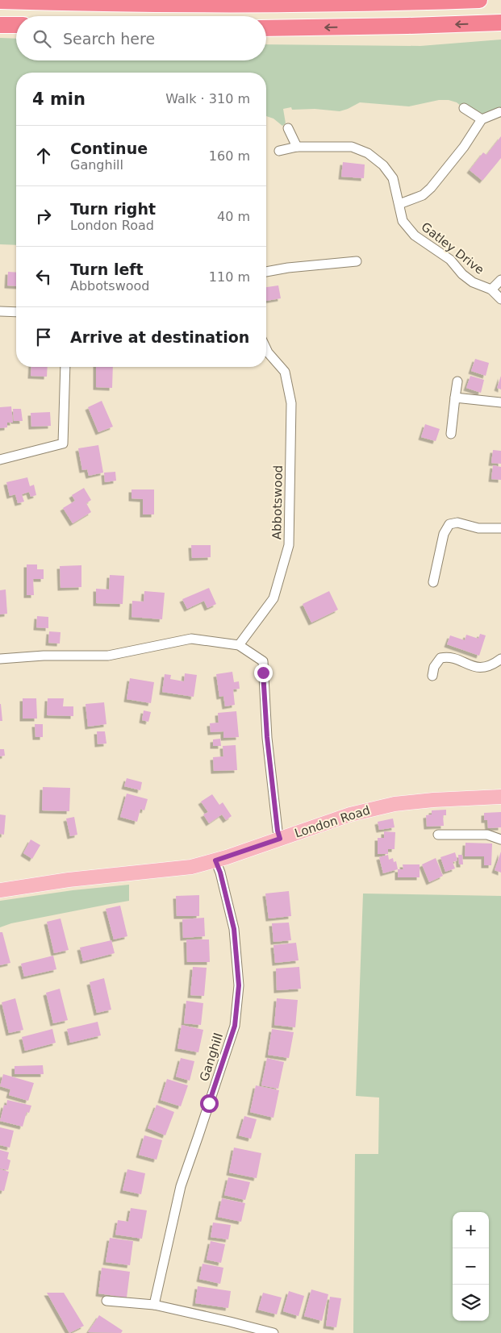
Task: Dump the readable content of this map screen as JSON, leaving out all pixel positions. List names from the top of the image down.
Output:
{
  "streets": {
    "main road": ["London Road"],
    "street": ["Gatley Drive", "Abbotswood", "Ganghill"]
  },
  "crossings": [
    ["London Road", "Ganghill"]
  ],
  "page": {
    "search": "Search here",
    "heading": ["4 min", "Walk · 310 m"],
    "list": [
      ["Continue", "Ganghill", "160 m"],
      ["Turn right", "London Road", "40 m"],
      ["Turn left", "Abbotswood", "110 m"],
      "Arrive at destination"
    ],
    "map_buttons": ["+", "−"]
  }
}
